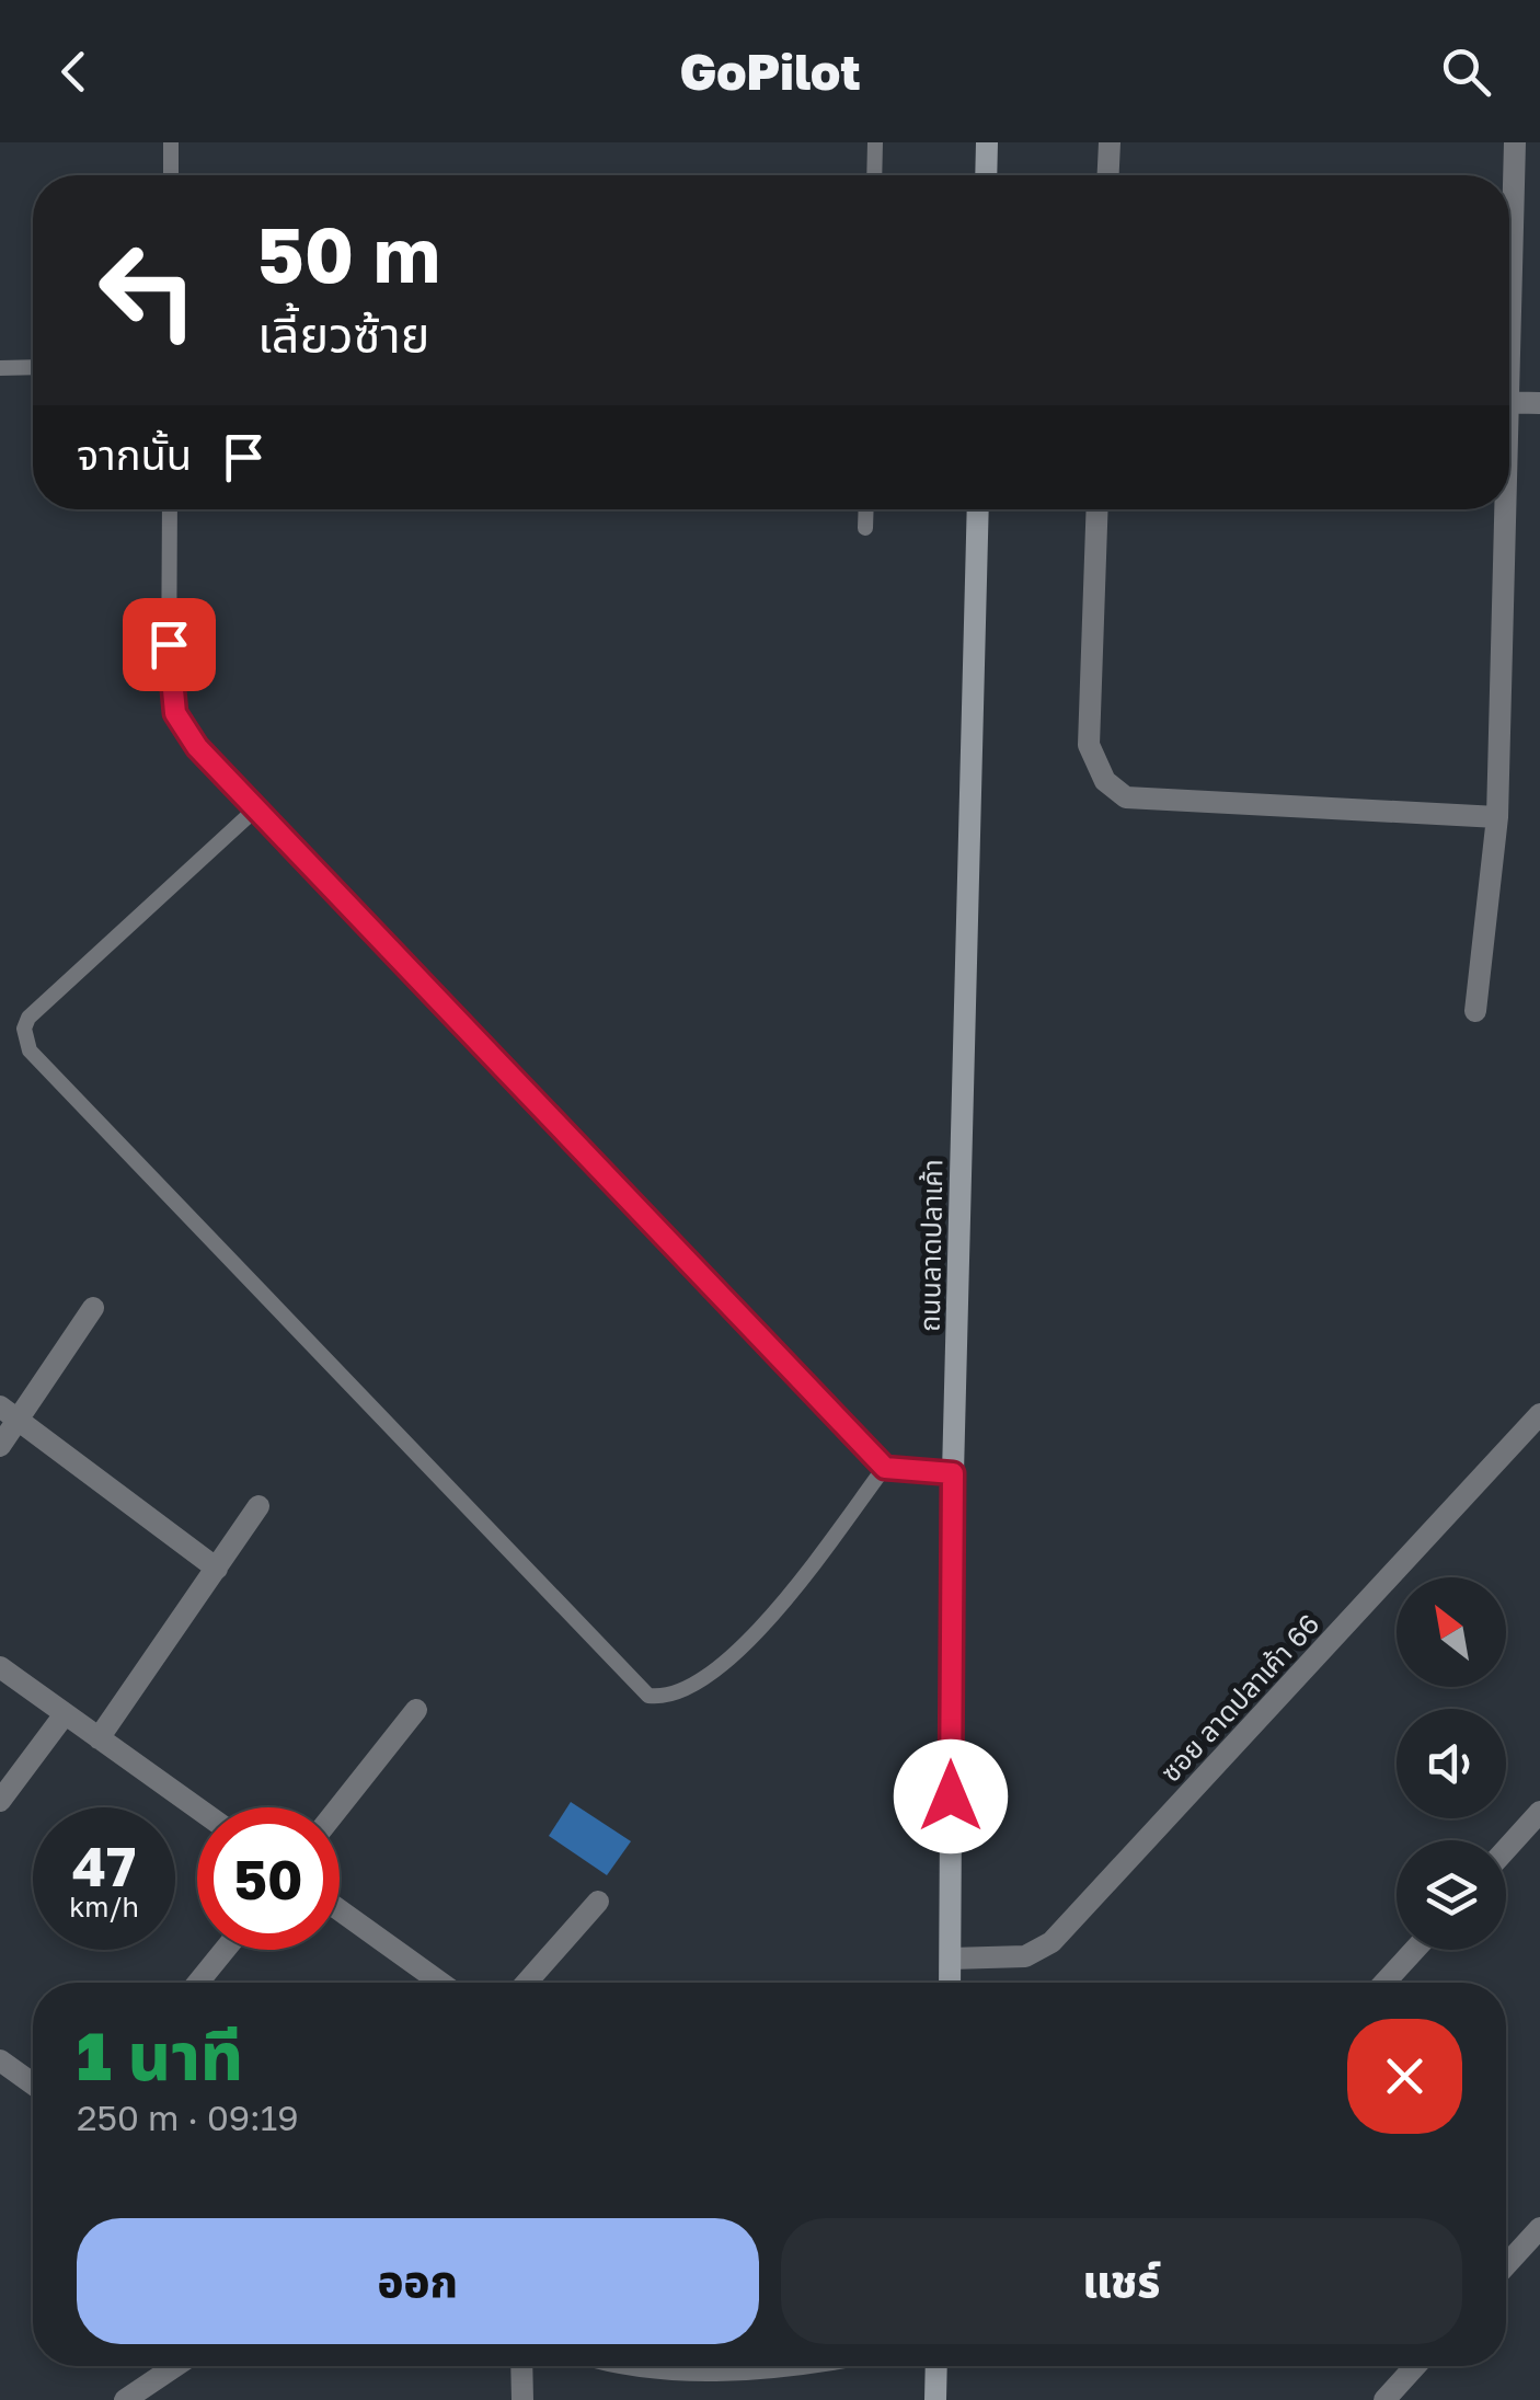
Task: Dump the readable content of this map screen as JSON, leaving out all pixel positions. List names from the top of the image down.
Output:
{
  "streets": {
    "main road": ["ถนนลาดปลาเค้า"],
    "street": ["ซอย ลาดปลาเค้า 66"]
  },
  "crossings": [
    ["ถนนลาดปลาเค้า", "ซอย ลาดปลาเค้า 66"]
  ],
  "north": "top left",
  "page": {
    "header": "GoPilot",
    "turn": ["50 m", "เลี้ยวซ้าย"],
    "then": "จากนั้น",
    "speed": "47 km/h",
    "limit": "50",
    "heading": ["1 นาที", "250 m · 09:19"],
    "buttons": ["ออก", "แชร์"]
  }
}
